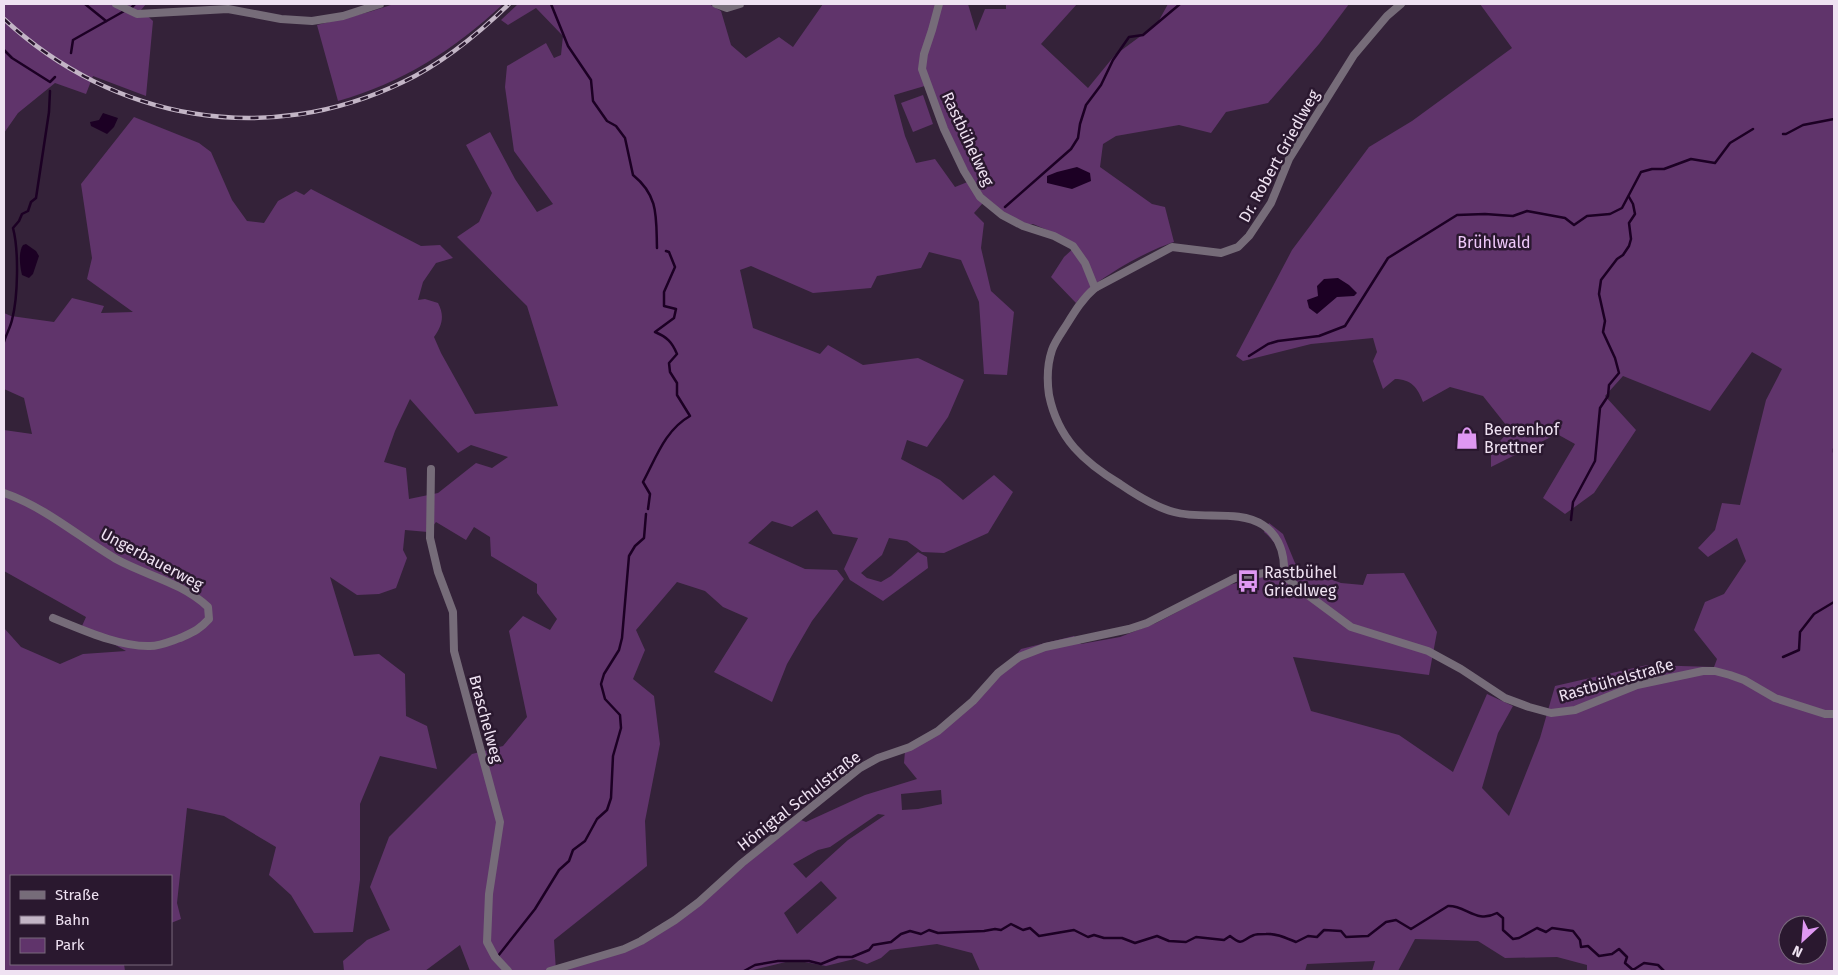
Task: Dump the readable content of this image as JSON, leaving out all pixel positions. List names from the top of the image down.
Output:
{
  "streets": {
    "street": [
      "Rastbühelweg",
      "Dr. Robert Griedlweg",
      "Ungerbauerweg",
      "Rastbühelstraße",
      "Braschelweg",
      "Hönigtal Schulstraße"
    ]
  },
  "crossings": [
    ["Rastbühelweg", "Dr. Robert Griedlweg"],
    ["Rastbühelstraße", "Hönigtal Schulstraße"]
  ],
  "parks": ["Brühlwald"],
  "places": {
    "shop": ["Beerenhof Brettner"],
    "bus stop": ["Rastbühel Griedlweg"]
  },
  "legend": ["Straße", "Bahn", "Park"],
  "north": "bottom left"
}
